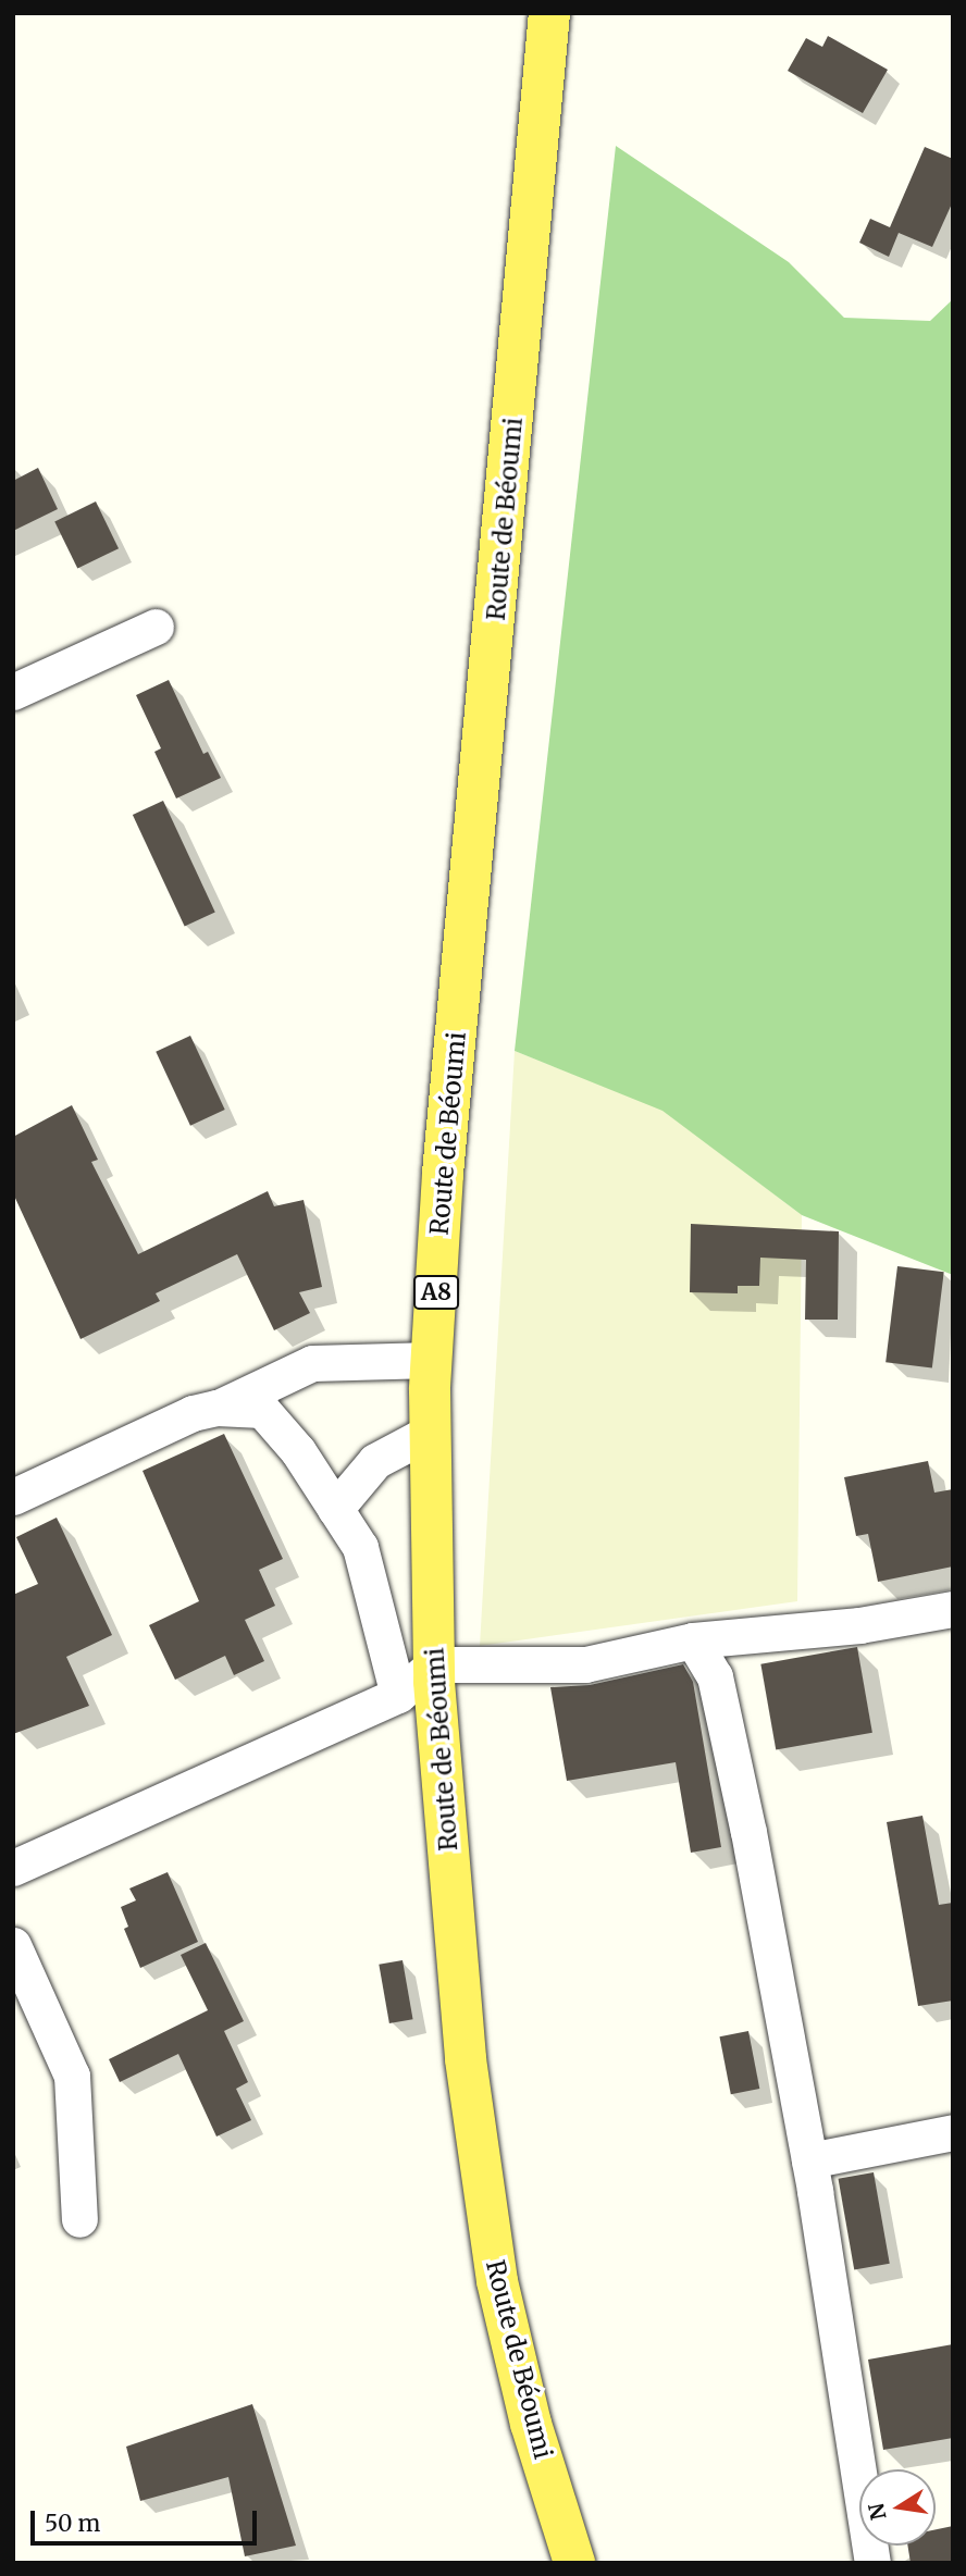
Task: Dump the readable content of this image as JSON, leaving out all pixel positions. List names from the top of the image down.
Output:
{
  "streets": {
    "main road": ["Route de Béoumi", "A8"]
  },
  "scale_bar": "50 m",
  "north": "left"
}
